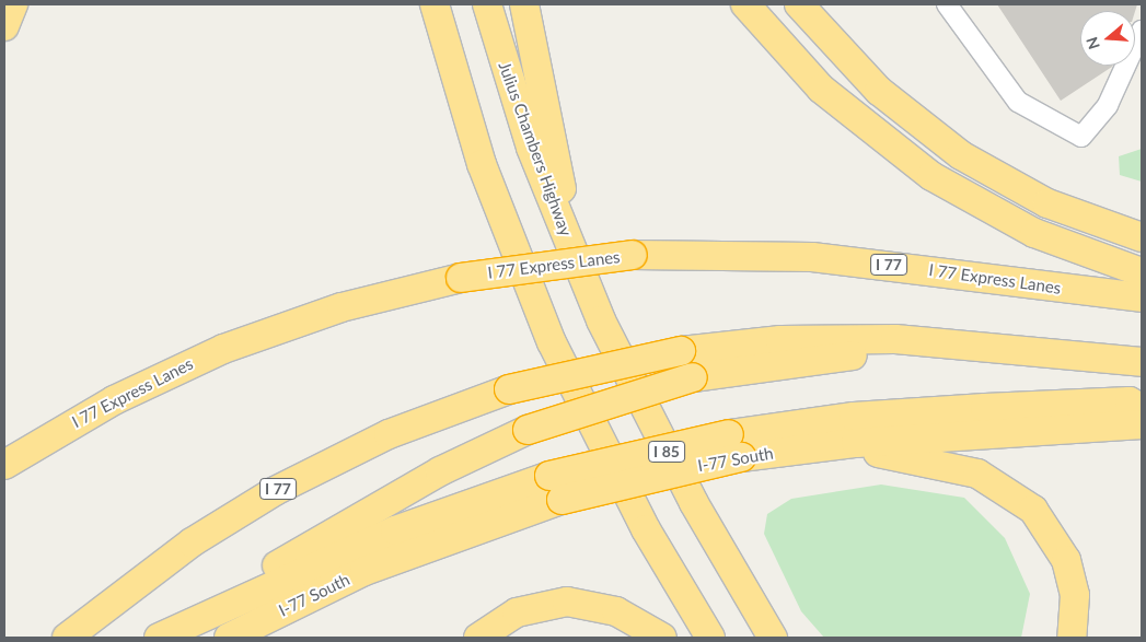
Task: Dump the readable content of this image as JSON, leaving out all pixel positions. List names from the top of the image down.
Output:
{
  "streets": {
    "highway": [
      "Julius Chambers Highway",
      "I 77 Express Lanes",
      "I 77",
      "I 85",
      "I-77 South"
    ]
  },
  "north": "left"
}
